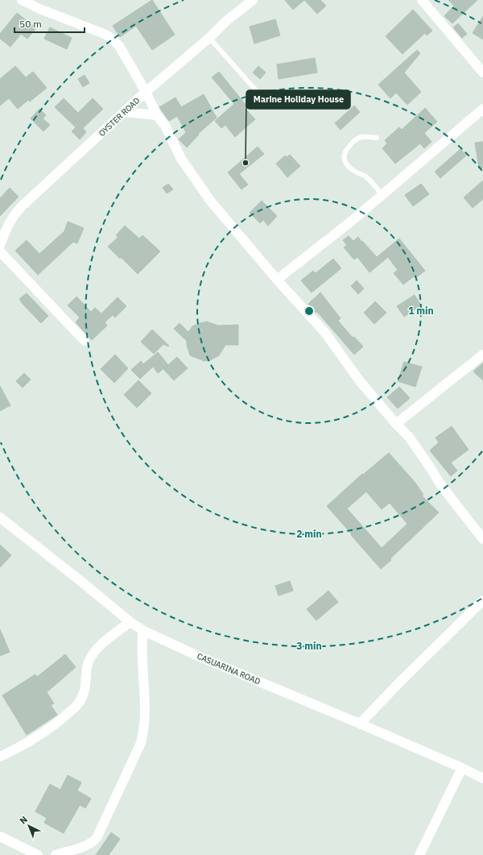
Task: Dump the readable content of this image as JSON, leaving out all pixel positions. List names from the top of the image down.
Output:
{
  "streets": {
    "street": ["OYSTER ROAD", "CASUARINA ROAD"]
  },
  "places": ["Marine Holiday House"],
  "scale_bar": "50 m",
  "north": "top left",
  "rings": ["1 min", "2 min", "3 min"]
}
